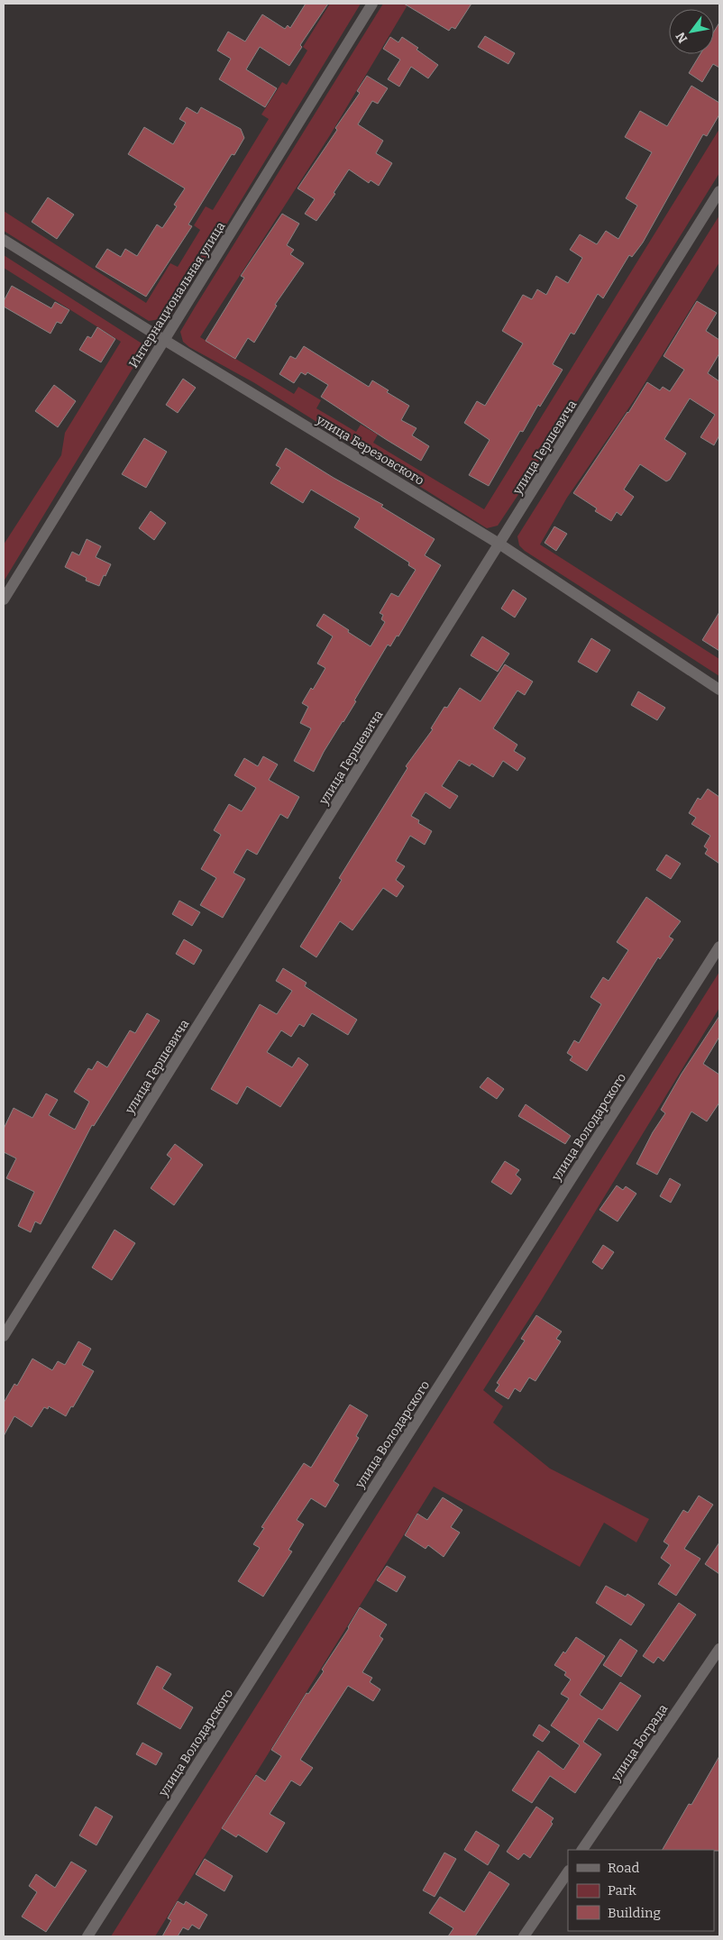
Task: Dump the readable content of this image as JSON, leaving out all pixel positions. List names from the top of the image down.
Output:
{
  "streets": {
    "street": [
      "Интернациональная улица",
      "улица Гершевича",
      "улица Березовского",
      "улица Володарского",
      "улица Бограда"
    ]
  },
  "crossings": [
    ["Интернациональная улица", "улица Березовского"],
    ["улица Гершевича", "улица Березовского"]
  ],
  "legend": ["Road", "Park", "Building"],
  "north": "bottom left"
}
